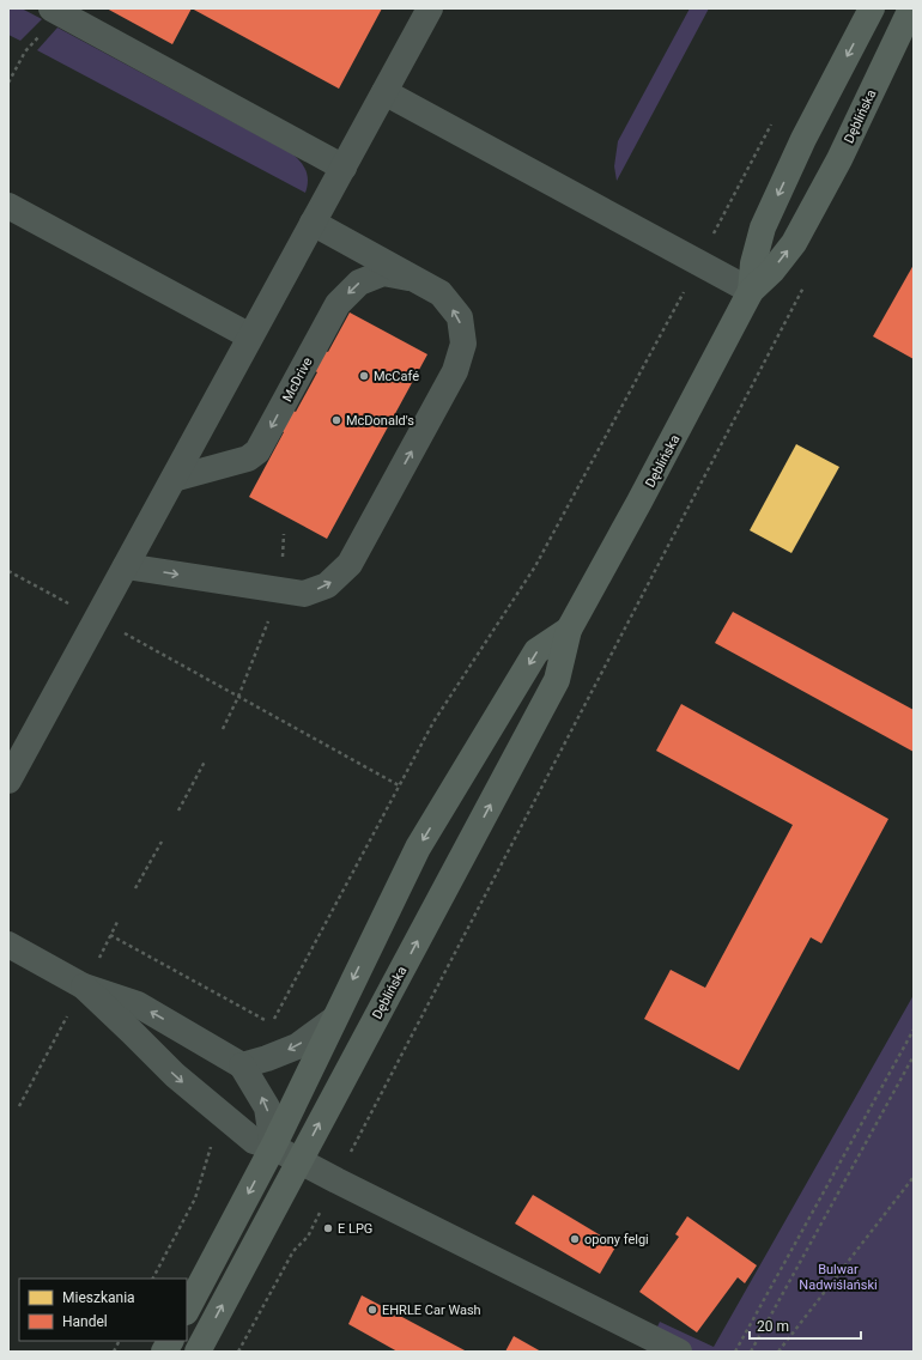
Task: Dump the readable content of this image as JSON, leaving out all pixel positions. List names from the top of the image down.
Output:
{
  "streets": {
    "main road": ["Dęblińska"],
    "lane": ["McDrive"]
  },
  "parks": ["Bulwar Nadwiślański"],
  "places": [
    "McCafé",
    "McDonald's",
    "E LPG",
    "opony felgi",
    "EHRLE Car Wash"
  ],
  "legend": ["Mieszkania", "Handel"],
  "scale_bar": "20 m"
}
